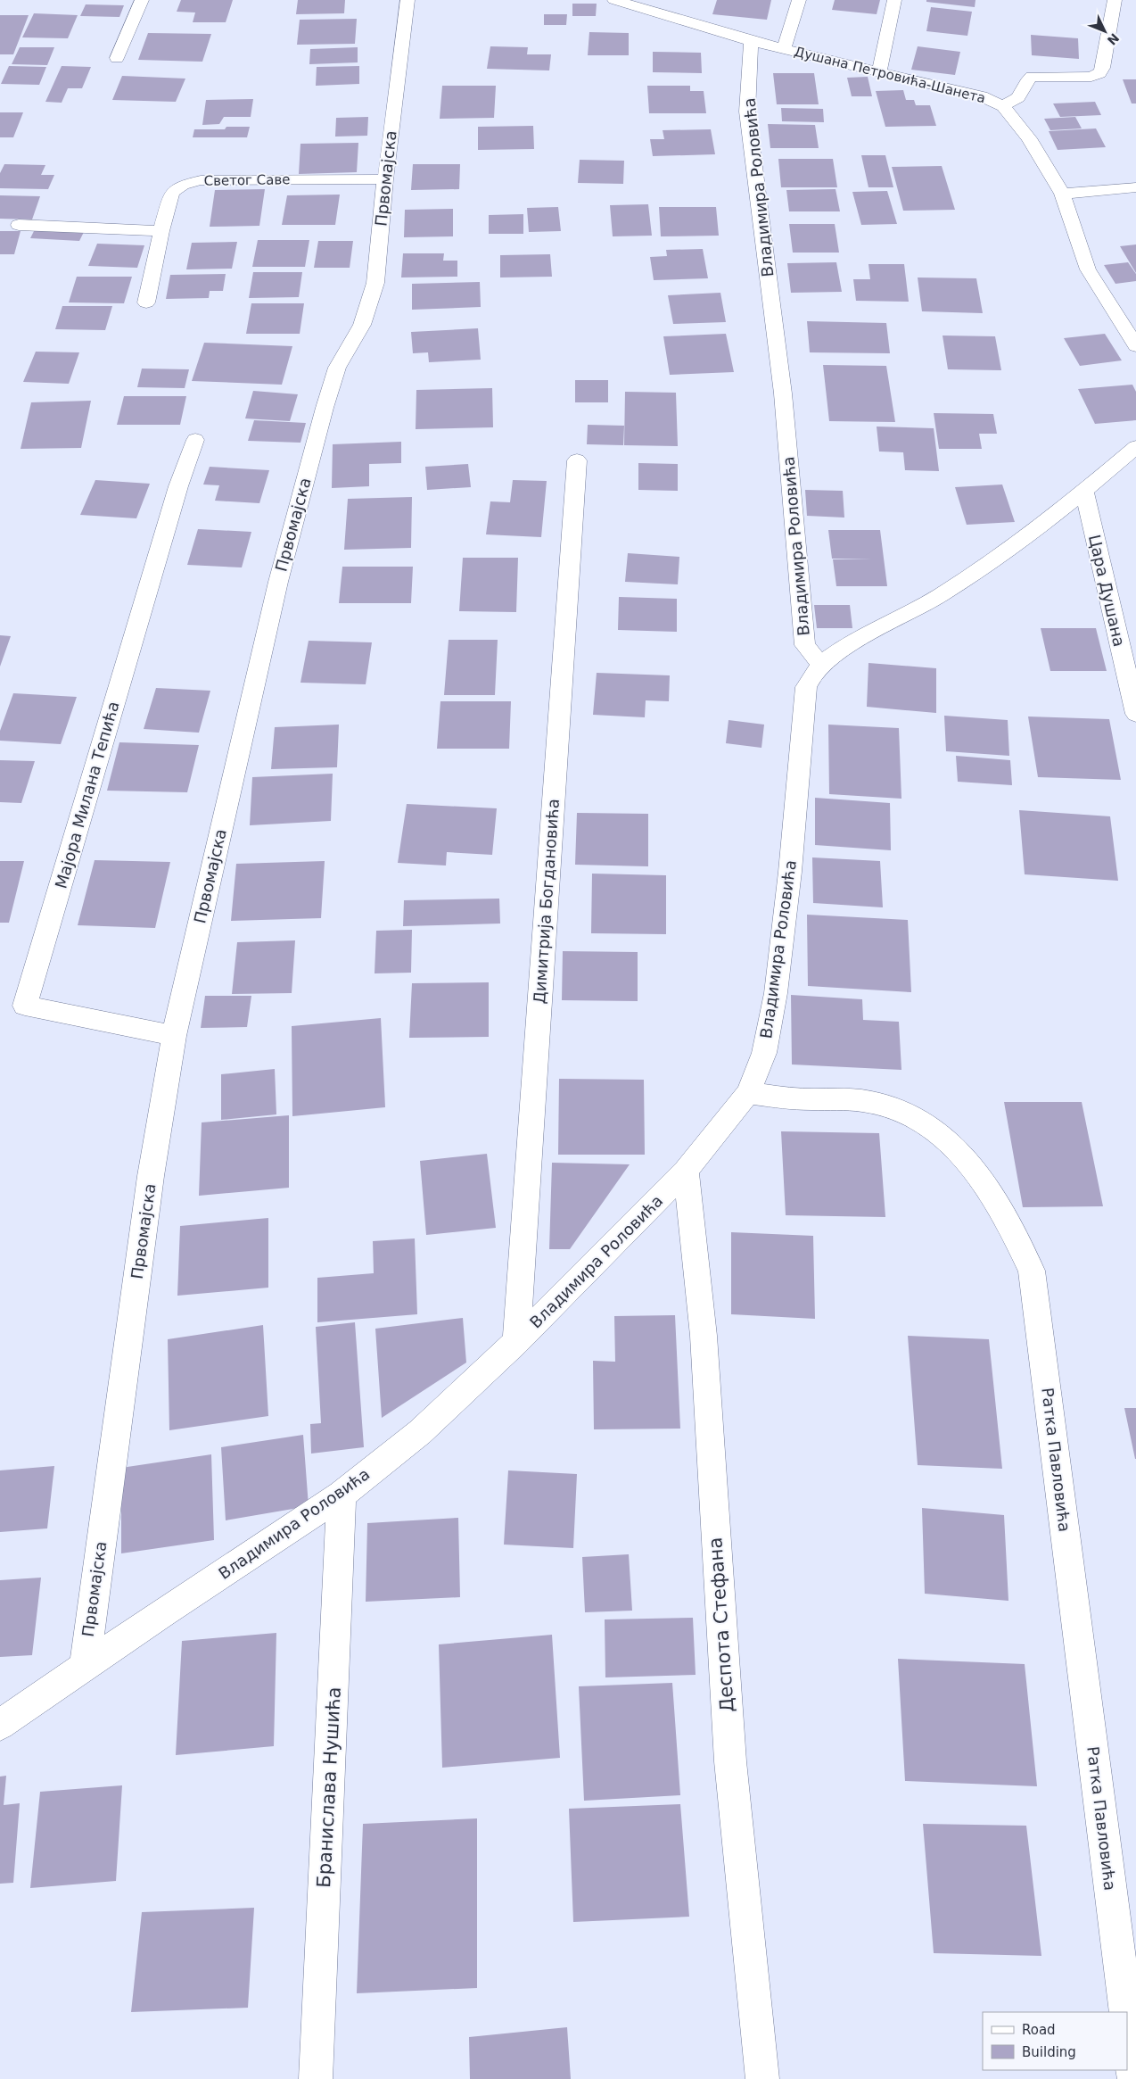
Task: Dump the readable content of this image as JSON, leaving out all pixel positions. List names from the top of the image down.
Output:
{
  "streets": {
    "street": [
      "Душана Петровића-Шанета",
      "Првомајска",
      "Светог Саве",
      "Владимира Роловића",
      "Цара Душана",
      "Мајора Милана Тепића",
      "Димитрија Богдановића",
      "Ратка Павловића",
      "Деспота Стефана",
      "Бранислава Нушића"
    ]
  },
  "crossings": [
    ["Душана Петровића-Шанета", "Владимира Роловића"],
    ["Првомајска", "Светог Саве"],
    ["Првомајска", "Владимира Роловића"],
    ["Првомајска", "Мајора Милана Тепића"],
    ["Владимира Роловића", "Димитрија Богдановића"],
    ["Владимира Роловића", "Ратка Павловића"],
    ["Владимира Роловића", "Деспота Стефана"],
    ["Владимира Роловића", "Бранислава Нушића"]
  ],
  "legend": ["Road", "Building"],
  "north": "bottom right"
}
